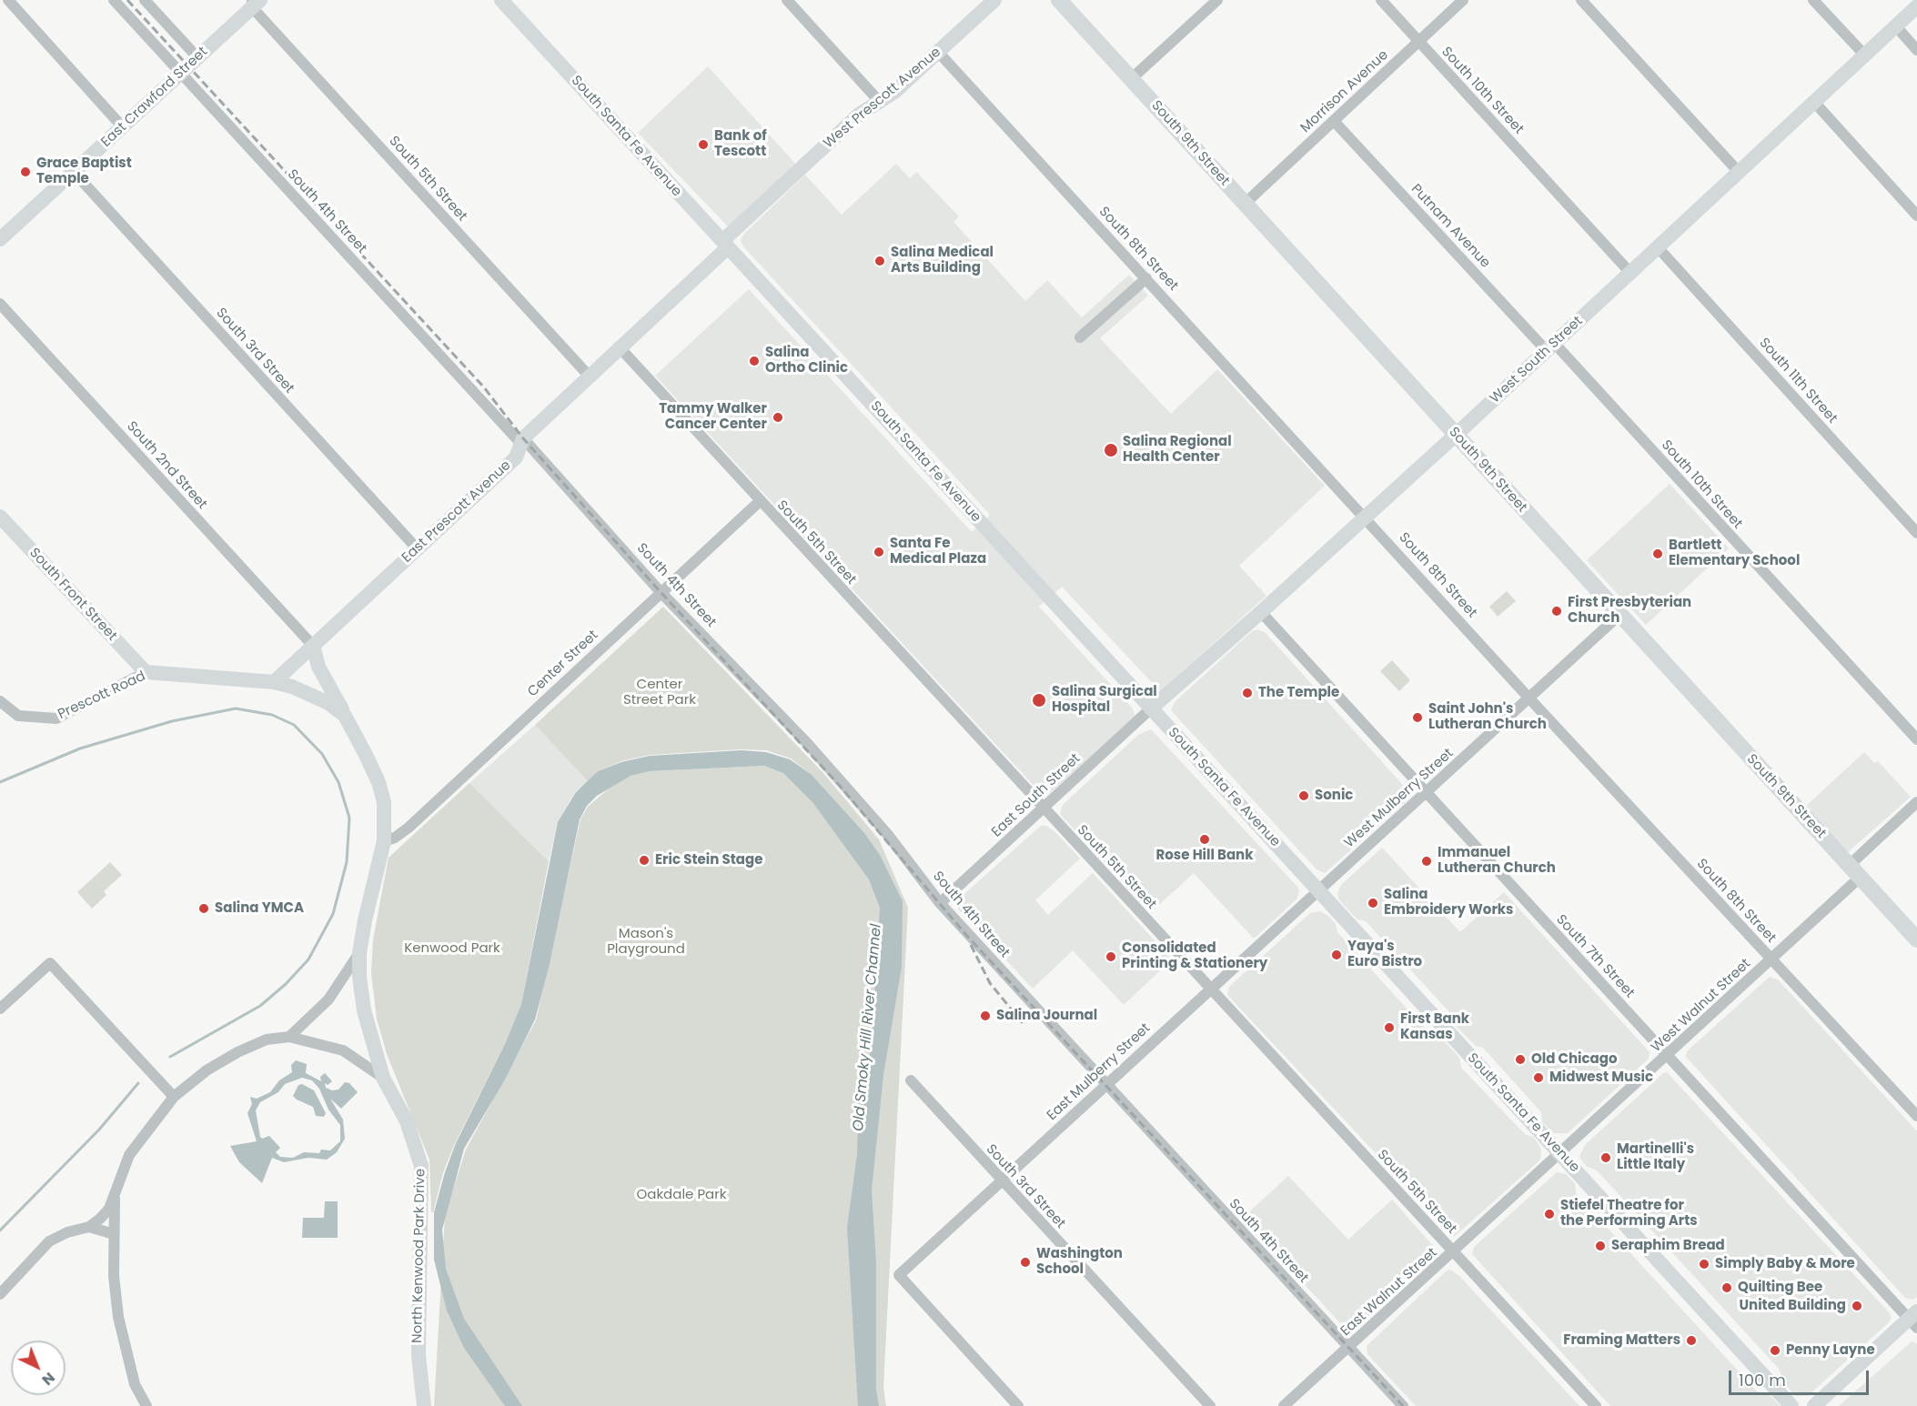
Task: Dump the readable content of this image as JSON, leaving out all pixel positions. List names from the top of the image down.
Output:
{
  "streets": {
    "main road": ["South 9th Street"],
    "street": [
      "South 10th Street",
      "Morrison Avenue",
      "East Crawford Street",
      "West Prescott Avenue",
      "South Santa Fe Avenue",
      "South 5th Street",
      "South 4th Street",
      "Putnam Avenue",
      "South 8th Street",
      "South 3rd Street",
      "West South Street",
      "South 11th Street",
      "South 2nd Street",
      "East Prescott Avenue",
      "South Front Street",
      "Center Street",
      "Prescott Road",
      "East South Street",
      "West Mulberry Street",
      "South 7th Street",
      "West Walnut Street",
      "East Mulberry Street",
      "North Kenwood Park Drive",
      "East Walnut Street"
    ]
  },
  "crossings": [
    ["South 10th Street", "Morrison Avenue"],
    ["South 10th Street", "Putnam Avenue"],
    ["South 10th Street", "West South Street"],
    ["Morrison Avenue", "South 9th Street"],
    ["Morrison Avenue", "Putnam Avenue"],
    ["East Crawford Street", "South 5th Street"],
    ["East Crawford Street", "South 4th Street"],
    ["East Crawford Street", "South 3rd Street"],
    ["West Prescott Avenue", "South Santa Fe Avenue"],
    ["West Prescott Avenue", "South 8th Street"],
    ["West Prescott Avenue", "East Prescott Avenue"],
    ["South Santa Fe Avenue", "West South Street"],
    ["South Santa Fe Avenue", "East Prescott Avenue"],
    ["South Santa Fe Avenue", "East South Street"],
    ["South Santa Fe Avenue", "West Mulberry Street"],
    ["South Santa Fe Avenue", "West Walnut Street"],
    ["South Santa Fe Avenue", "East Mulberry Street"],
    ["South Santa Fe Avenue", "East Walnut Street"],
    ["South 9th Street", "West South Street"],
    ["South 9th Street", "West Mulberry Street"],
    ["South 9th Street", "West Walnut Street"],
    ["South 5th Street", "East Prescott Avenue"],
    ["South 5th Street", "Center Street"],
    ["South 5th Street", "East South Street"],
    ["South 5th Street", "East Mulberry Street"],
    ["South 5th Street", "East Walnut Street"],
    ["South 4th Street", "East Prescott Avenue"],
    ["South 4th Street", "Center Street"],
    ["South 4th Street", "East South Street"],
    ["South 4th Street", "East Mulberry Street"],
    ["South 4th Street", "East Walnut Street"],
    ["Putnam Avenue", "West South Street"],
    ["South 8th Street", "West South Street"],
    ["South 8th Street", "West Mulberry Street"],
    ["South 8th Street", "West Walnut Street"],
    ["South 3rd Street", "East Prescott Avenue"],
    ["South 3rd Street", "East Mulberry Street"],
    ["West South Street", "South 11th Street"],
    ["West South Street", "East South Street"],
    ["West South Street", "South 7th Street"],
    ["South 2nd Street", "East Prescott Avenue"],
    ["South 2nd Street", "North Kenwood Park Drive"],
    ["East Prescott Avenue", "Prescott Road"],
    ["East Prescott Avenue", "North Kenwood Park Drive"],
    ["South Front Street", "Prescott Road"],
    ["Center Street", "North Kenwood Park Drive"],
    ["Prescott Road", "North Kenwood Park Drive"],
    ["West Mulberry Street", "South 7th Street"],
    ["West Mulberry Street", "East Mulberry Street"],
    ["South 7th Street", "West Walnut Street"],
    ["West Walnut Street", "East Walnut Street"]
  ],
  "water": ["Old Smoky Hill River Channel"],
  "parks": [
    "Center Street Park",
    "Mason's Playground",
    "Kenwood Park",
    "Oakdale Park"
  ],
  "places": [
    "Bank of Tescott",
    "Grace Baptist Temple",
    "Salina Medical Arts Building",
    "Salina Ortho Clinic",
    "Tammy Walker Cancer Center",
    "Salina Regional Health Center",
    "Santa Fe Medical Plaza",
    "Bartlett Elementary School",
    "First Presbyterian Church",
    "The Temple",
    "Salina Surgical Hospital",
    "Saint John's Lutheran Church",
    "Sonic",
    "Rose Hill Bank",
    "Eric Stein Stage",
    "Immanuel Lutheran Church",
    "Salina Embroidery Works",
    "Salina YMCA",
    "Yaya's Euro Bistro",
    "Consolidated Printing & Stationery",
    "Salina Journal",
    "First Bank Kansas",
    "Old Chicago",
    "Midwest Music",
    "Martinelli's Little Italy",
    "Stiefel Theatre for the Performing Arts",
    "Seraphim Bread",
    "Washington School",
    "Simply Baby & More",
    "Quilting Bee",
    "United Building",
    "Framing Matters",
    "Penny Layne"
  ],
  "scale_bar": "100 m",
  "north": "bottom right"
}
